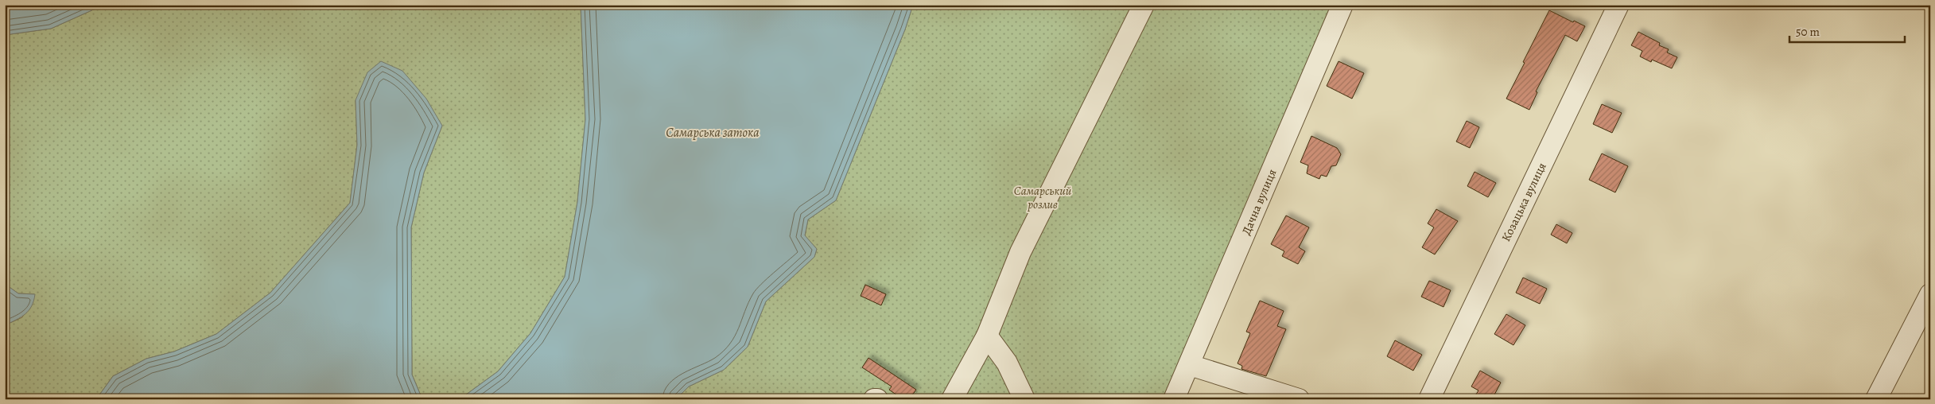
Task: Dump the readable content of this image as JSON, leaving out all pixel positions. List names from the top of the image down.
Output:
{
  "streets": {
    "street": ["Дачна вулиця", "Козацька вулиця"]
  },
  "water": ["Самарська затока"],
  "parks": ["Самарський розлив"],
  "scale_bar": "50 m"
}
